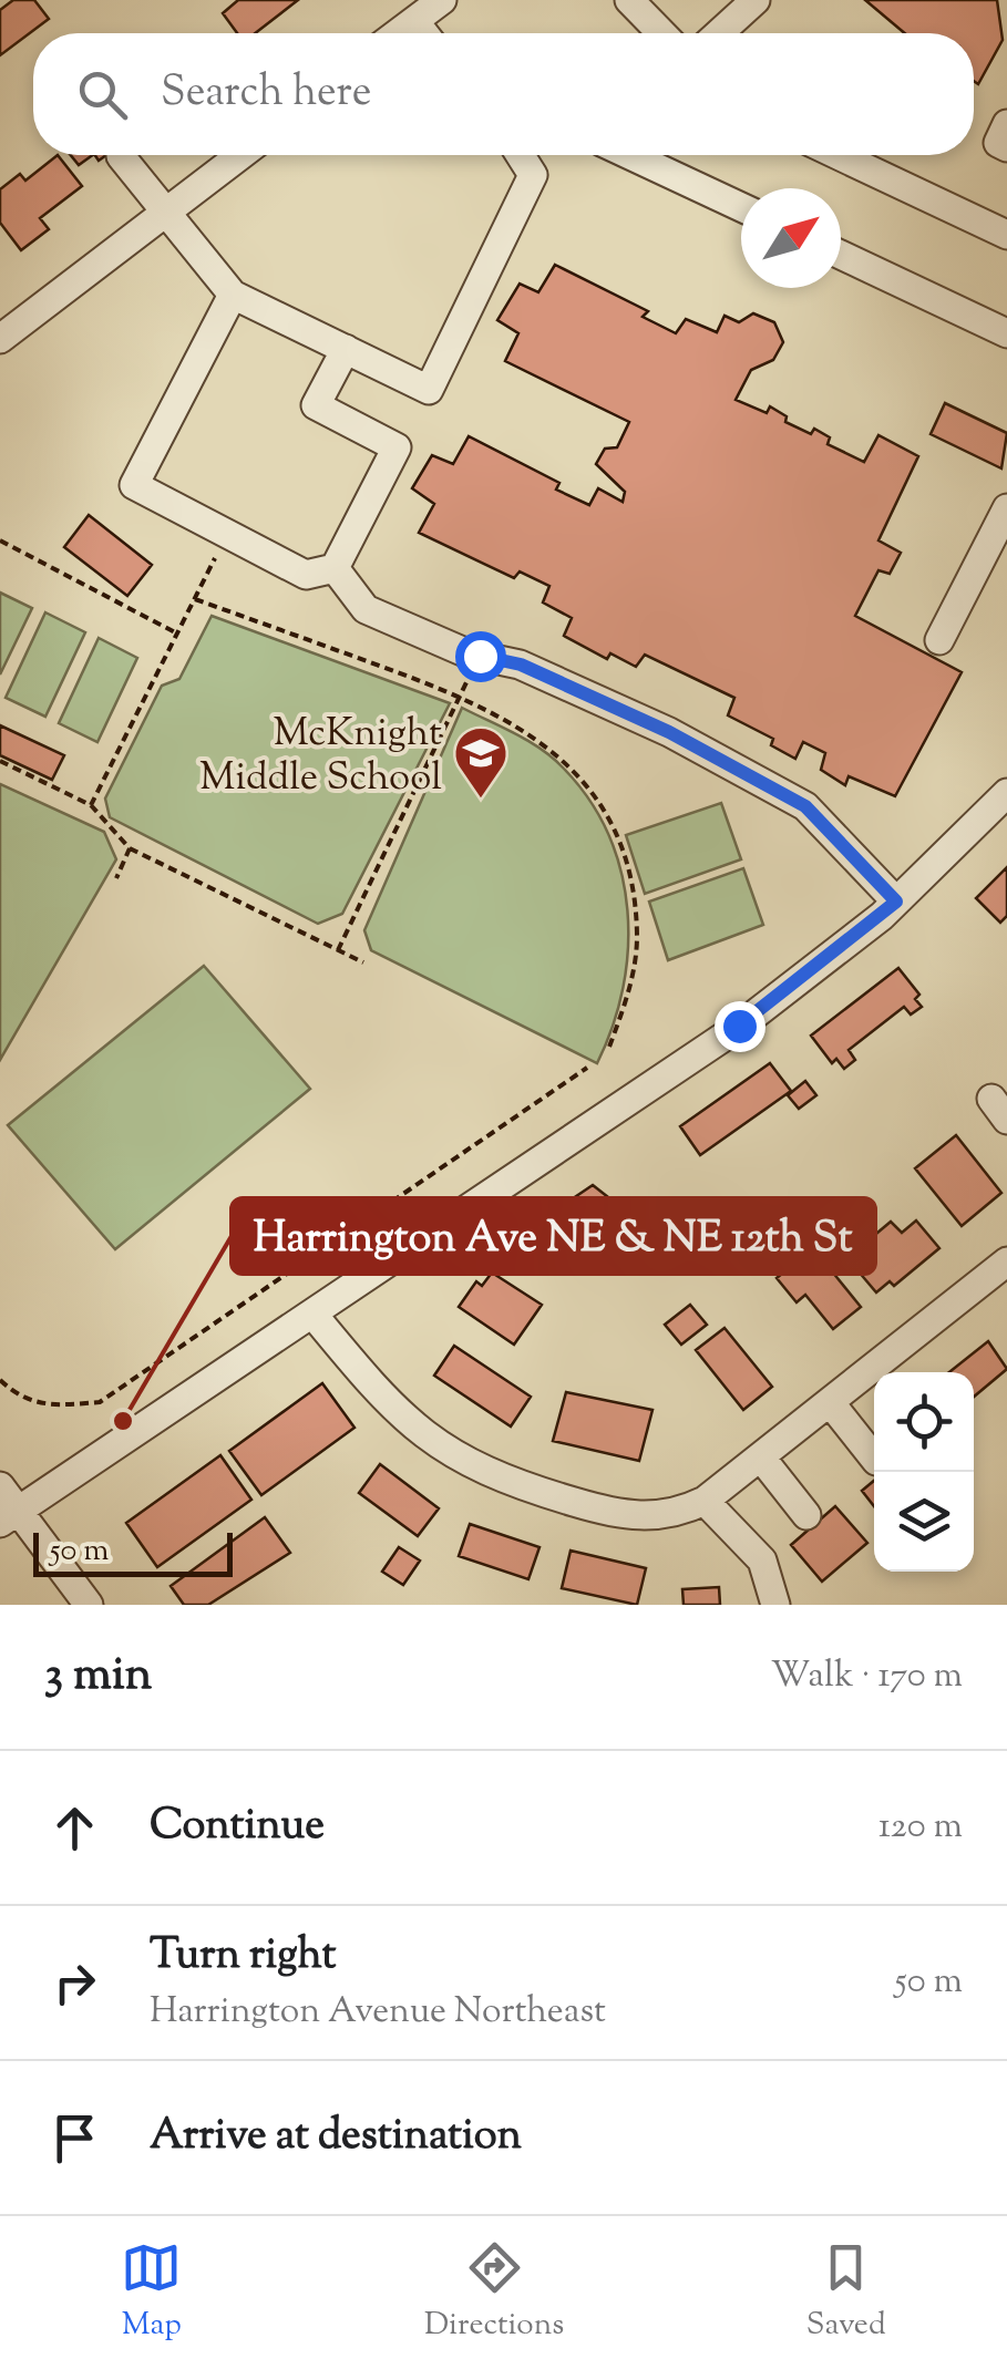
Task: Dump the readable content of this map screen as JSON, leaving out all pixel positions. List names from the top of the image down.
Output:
{
  "places": {
    "school or university": ["McKnight Middle School"],
    "other": ["Harrington Ave NE & NE 12th St"]
  },
  "scale_bar": "50 m",
  "north": "top right",
  "page": {
    "search": "Search here",
    "scale": "50 m",
    "heading": ["3 min", "Walk · 170 m"],
    "list": [
      ["Continue", "120 m"],
      ["Turn right", "Harrington Avenue Northeast", "50 m"],
      "Arrive at destination"
    ],
    "nav": ["Map", "Directions", "Saved"]
  }
}
